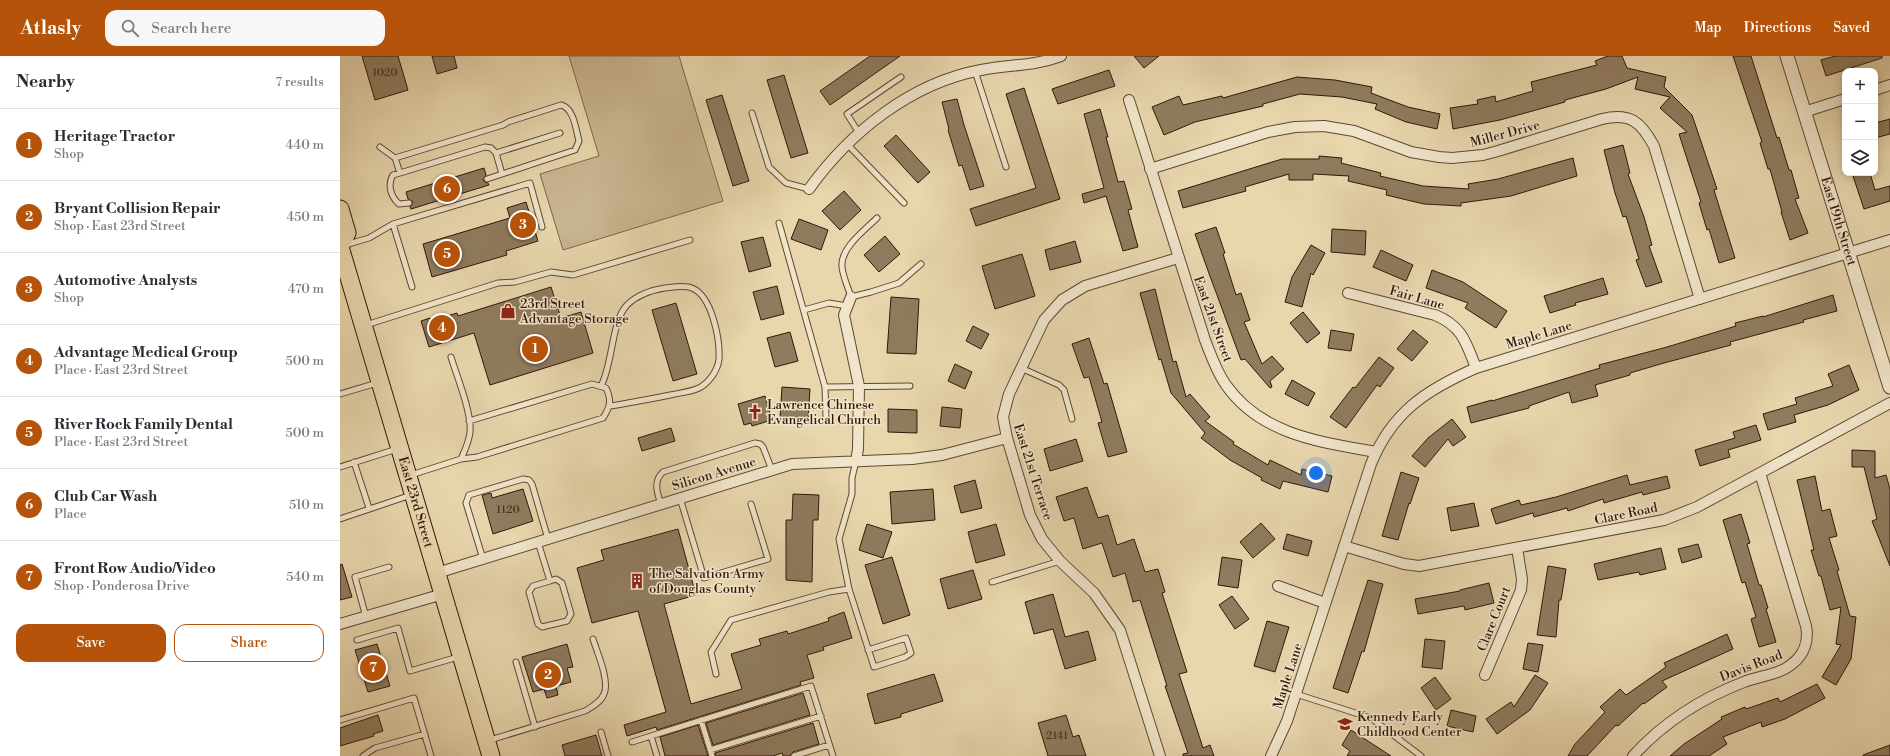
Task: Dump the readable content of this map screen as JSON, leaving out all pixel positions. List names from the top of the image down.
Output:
{
  "streets": {
    "main road": ["East 23rd Street"],
    "street": [
      "Miller Drive",
      "East 19th Street",
      "Fair Lane",
      "East 21st Street",
      "Maple Lane",
      "East 21st Terrace",
      "Silicon Avenue",
      "Clare Road",
      "Clare Court",
      "Davis Road"
    ]
  },
  "crossings": [
    ["Miller Drive", "East 21st Street"],
    ["Miller Drive", "Maple Lane"],
    ["East 19th Street", "Maple Lane"],
    ["Fair Lane", "Maple Lane"],
    ["East 21st Street", "Maple Lane"],
    ["East 21st Street", "East 21st Terrace"],
    ["Maple Lane", "Clare Road"],
    ["East 21st Terrace", "Silicon Avenue"],
    ["Silicon Avenue", "East 23rd Street"],
    ["Clare Road", "Clare Court"],
    ["Clare Road", "Davis Road"]
  ],
  "places": {
    "shop": ["23rd Street Advantage Storage"],
    "church": ["Lawrence Chinese Evangelical Church"],
    "building": ["The Salvation Army of Douglas County"],
    "school or university": ["Kennedy Early Childhood Center"]
  },
  "house_numbers": ["1020", "1120", "2141"],
  "page": {
    "header": "Atlasly",
    "search": "Search here",
    "nav": ["Map", "Directions", "Saved"],
    "heading": ["Nearby", "7 results"],
    "map_buttons": ["+", "−"],
    "list": [
      {
        "mark": "1",
        "name": "Heritage Tractor",
        "note": "Shop",
        "value": "440 m"
      },
      {
        "mark": "2",
        "name": "Bryant Collision Repair",
        "note": "Shop · East 23rd Street",
        "value": "450 m"
      },
      {
        "mark": "3",
        "name": "Automotive Analysts",
        "note": "Shop",
        "value": "470 m"
      },
      {
        "mark": "4",
        "name": "Advantage Medical Group",
        "note": "Place · East 23rd Street",
        "value": "500 m"
      },
      {
        "mark": "5",
        "name": "River Rock Family Dental",
        "note": "Place · East 23rd Street",
        "value": "500 m"
      },
      {
        "mark": "6",
        "name": "Club Car Wash",
        "note": "Place",
        "value": "510 m"
      },
      {
        "mark": "7",
        "name": "Front Row Audio/Video",
        "note": "Shop · Ponderosa Drive",
        "value": "540 m"
      }
    ],
    "pins": [
      "6",
      "3",
      "5",
      "4",
      "1",
      "7",
      "2"
    ],
    "buttons": ["Save", "Share"]
  }
}
